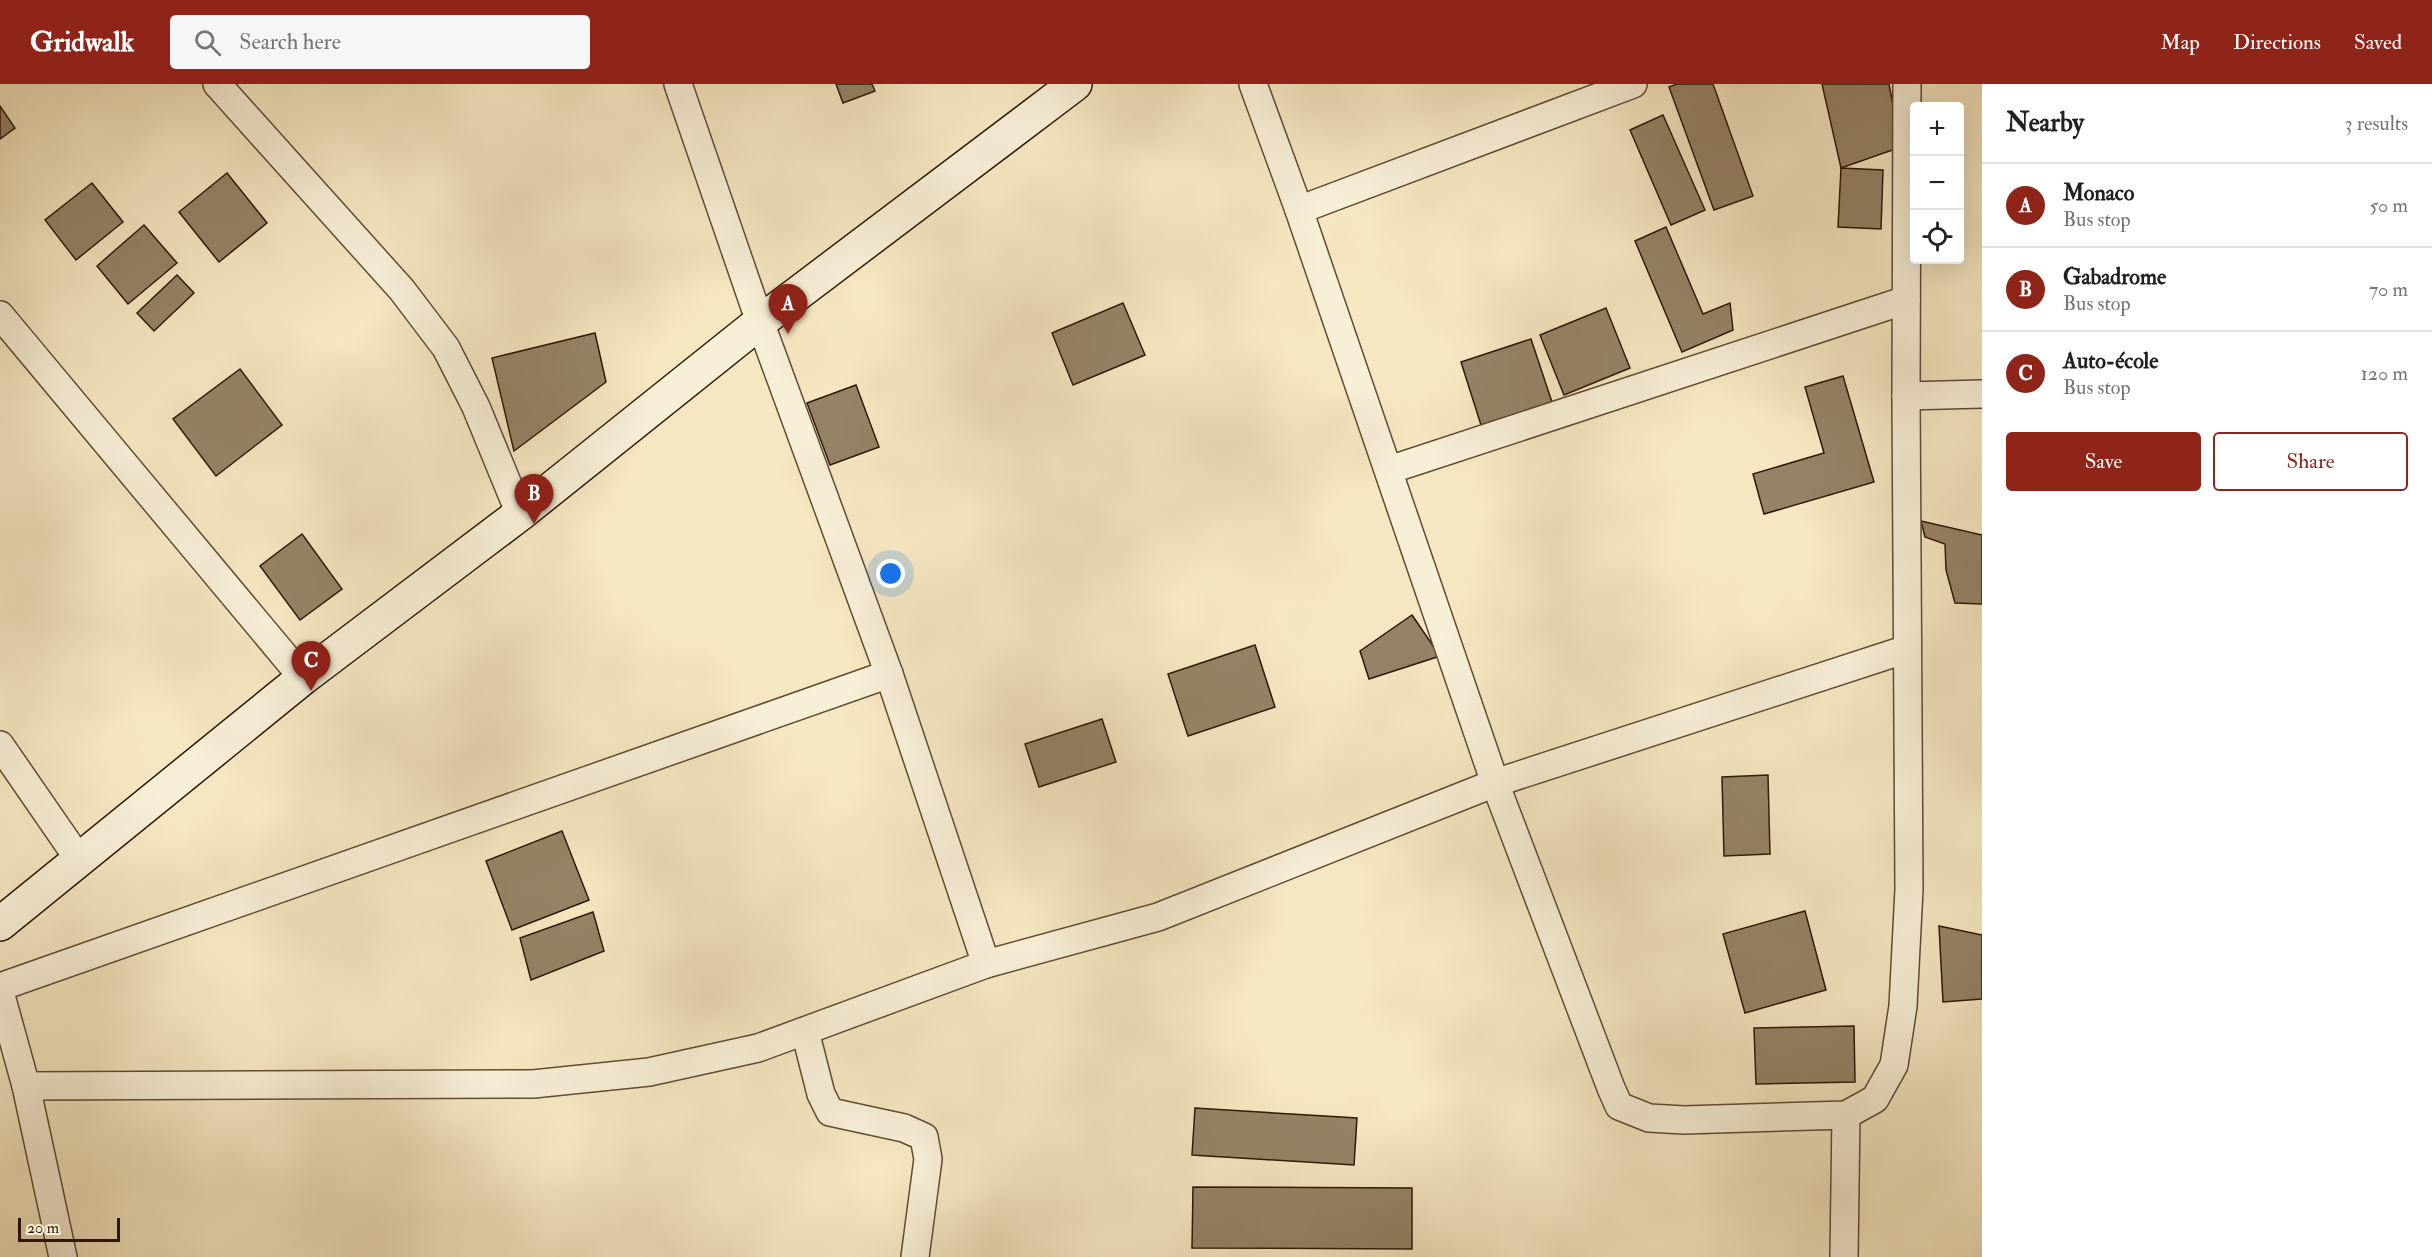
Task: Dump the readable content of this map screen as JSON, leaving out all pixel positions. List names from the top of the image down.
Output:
{
  "scale_bar": "20 m",
  "page": {
    "header": "Gridwalk",
    "search": "Search here",
    "nav": ["Map", "Directions", "Saved"],
    "heading": ["Nearby", "3 results"],
    "map_buttons": ["+", "−"],
    "list": [
      {
        "mark": "A",
        "name": "Monaco",
        "note": "Bus stop",
        "value": "50 m"
      },
      {
        "mark": "B",
        "name": "Gabadrome",
        "note": "Bus stop",
        "value": "70 m"
      },
      {
        "mark": "C",
        "name": "Auto-école",
        "note": "Bus stop",
        "value": "120 m"
      }
    ],
    "pins": ["A", "B", "C"],
    "buttons": ["Save", "Share"],
    "scale": "20 m"
  }
}
